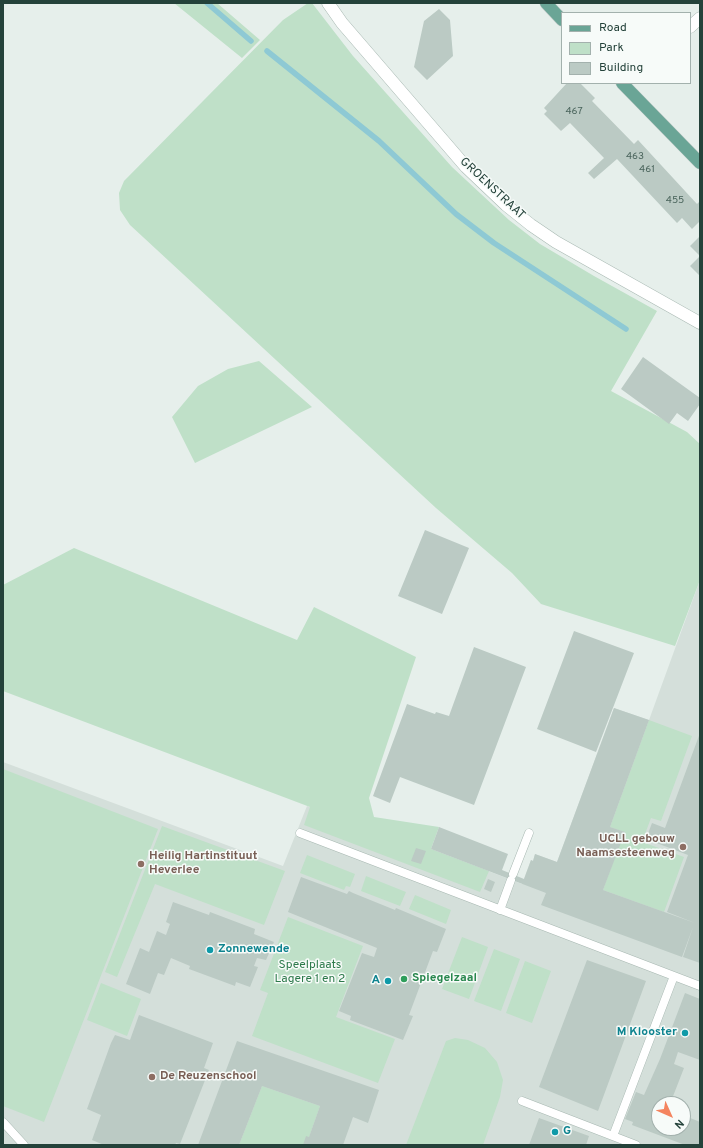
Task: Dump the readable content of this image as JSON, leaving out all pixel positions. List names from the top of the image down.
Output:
{
  "streets": {
    "street": ["GROENSTRAAT"]
  },
  "parks": ["Speelplaats Lagere 1 en 2"],
  "places": [
    "UCLL gebouw Naamsesteenweg",
    "Heilig Hartinstituut Heverlee",
    "Zonnewende",
    "Spiegelzaal",
    "A",
    "M Klooster",
    "De Reuzenschool",
    "G"
  ],
  "house_numbers": [
    "467",
    "463",
    "461",
    "455"
  ],
  "legend": ["Road", "Park", "Building"],
  "north": "bottom right"
}
